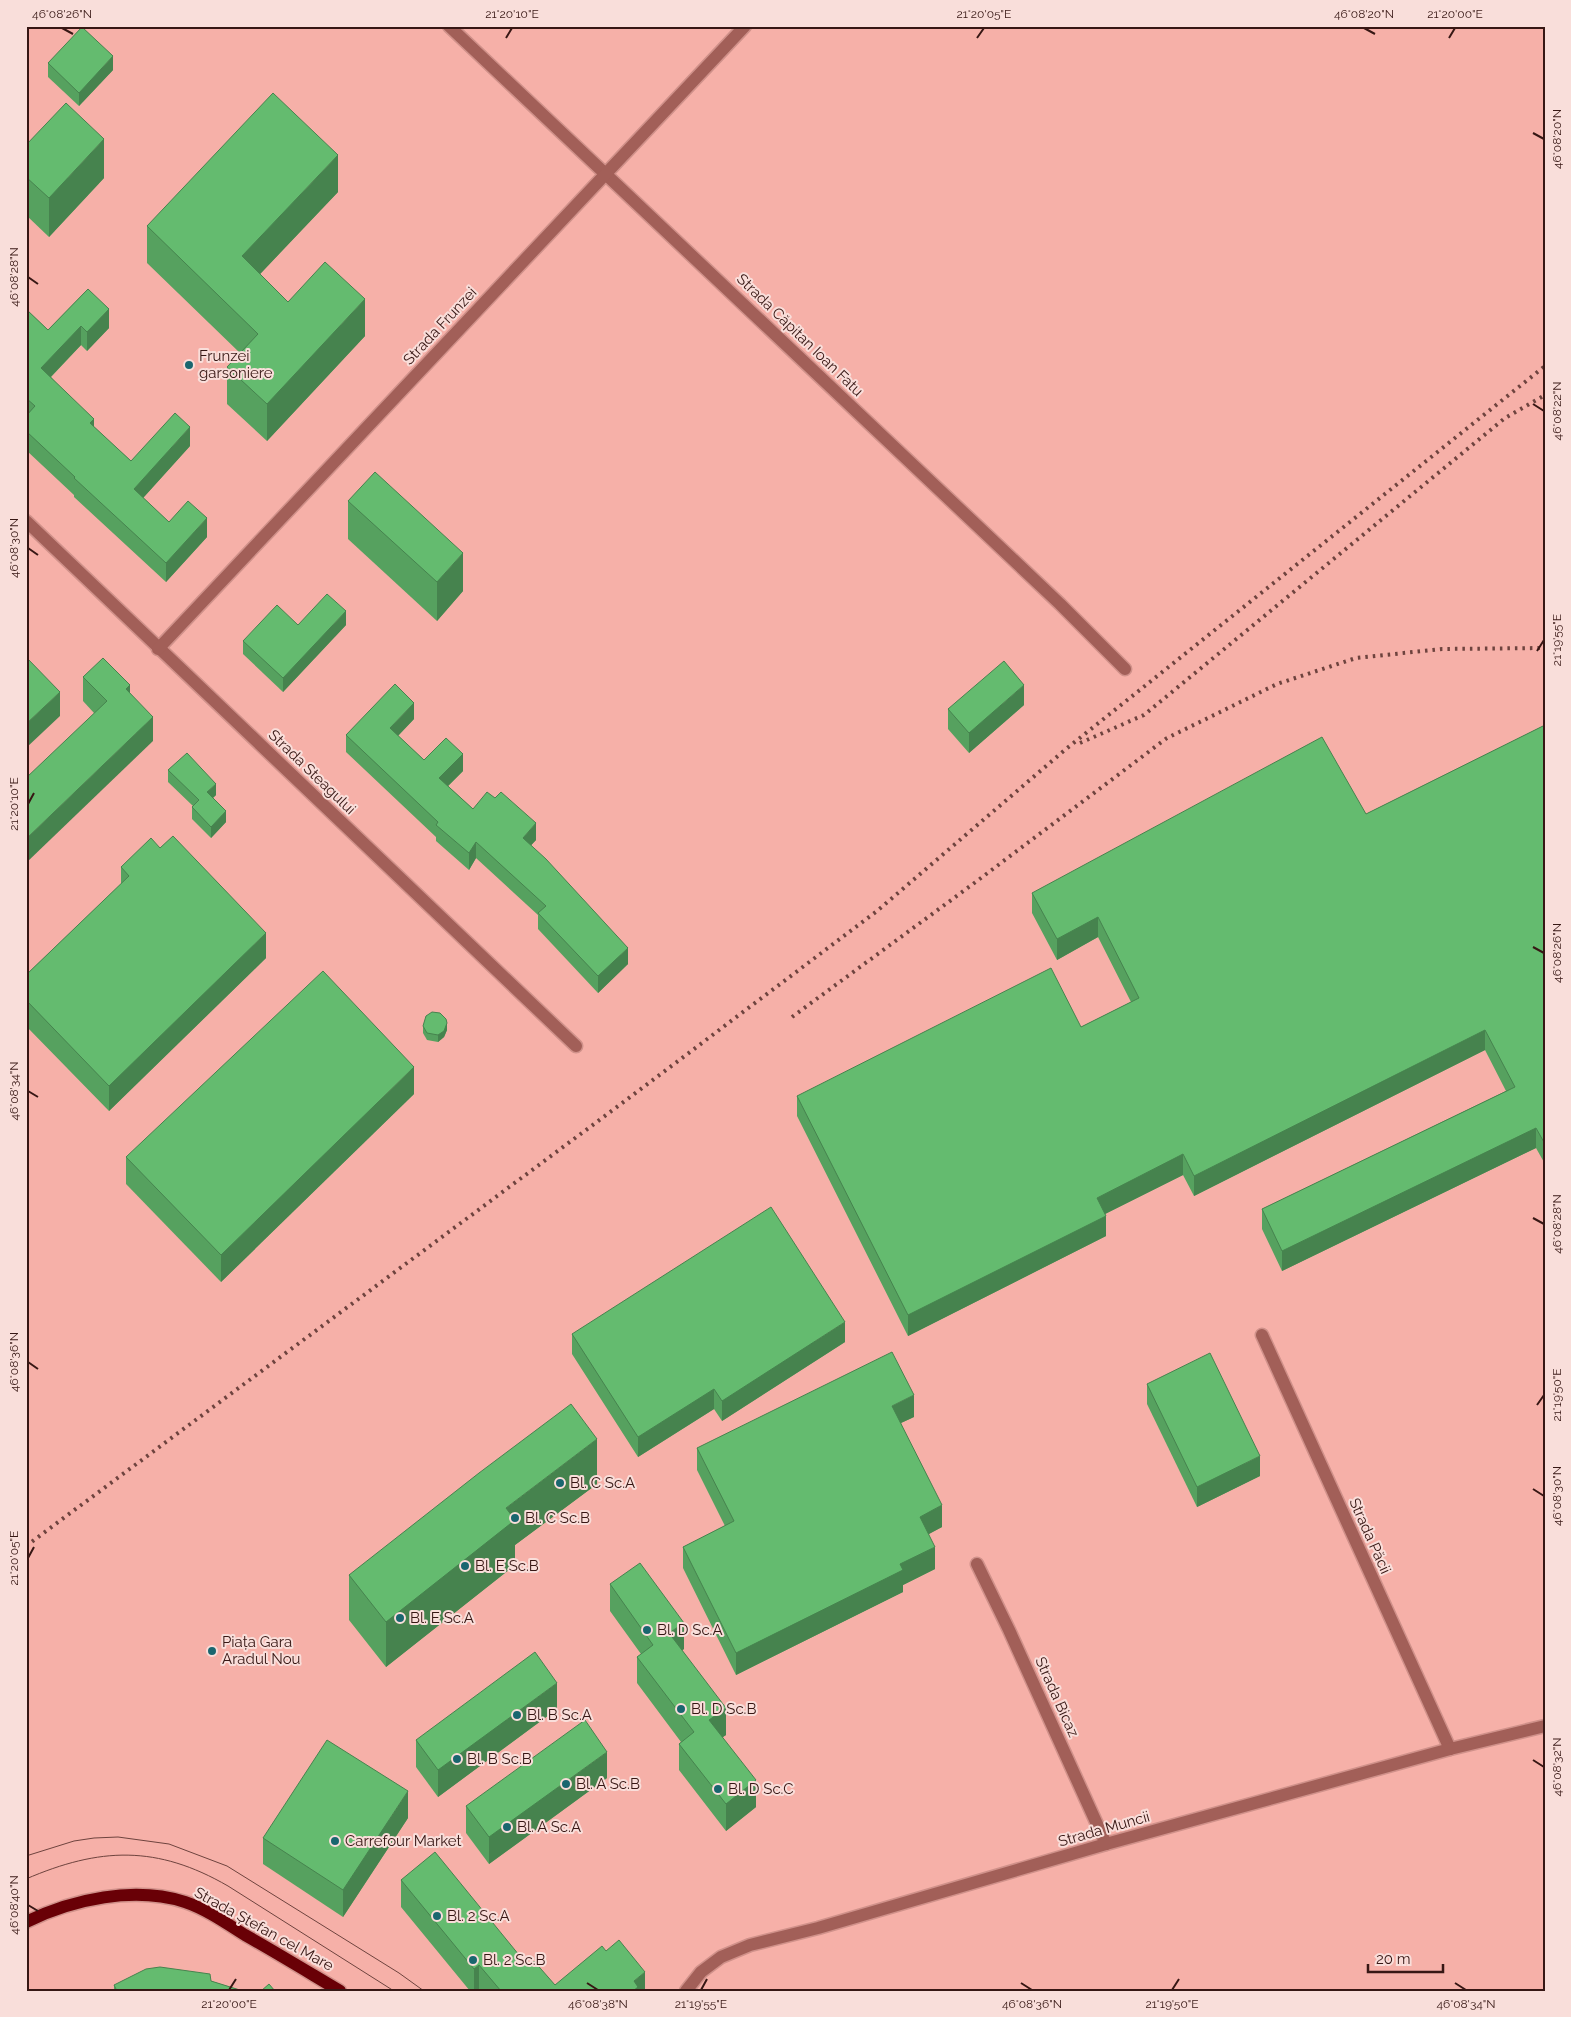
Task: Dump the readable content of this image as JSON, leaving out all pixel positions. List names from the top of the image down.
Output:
{
  "streets": {
    "main road": ["Strada Ștefan cel Mare"],
    "street": [
      "Strada Frunzei",
      "Strada Căpitan Ioan Fatu",
      "Strada Steagului",
      "Strada Păcii",
      "Strada Bicaz",
      "Strada Muncii"
    ]
  },
  "crossings": [
    ["Strada Frunzei", "Strada Căpitan Ioan Fatu"],
    ["Strada Frunzei", "Strada Steagului"],
    ["Strada Păcii", "Strada Muncii"],
    ["Strada Bicaz", "Strada Muncii"]
  ],
  "places": [
    "Frunzei garsoniere",
    "Bl. C Sc.A",
    "Bl. C Sc.B",
    "Bl. E Sc.B",
    "Bl. E Sc.A",
    "Bl. D Sc.A",
    "Piața Gara Aradul Nou",
    "Bl. D Sc.B",
    "Bl. B Sc.A",
    "Bl. B Sc.B",
    "Bl. A Sc.B",
    "Bl. D Sc.C",
    "Bl. A Sc.A",
    "Carrefour Market",
    "Bl. 2 Sc.A",
    "Bl. 2 Sc.B"
  ],
  "scale_bar": "20 m",
  "coordinates": [
    "46°08'26\"N",
    "21°20'10\"E",
    "21°20'05\"E",
    "46°08'20\"N",
    "21°20'00\"E",
    "46°08'28\"N",
    "46°08'22\"N",
    "46°08'30\"N",
    "21°19'55\"E",
    "46°08'34\"N",
    "46°08'36\"N",
    "21°19'50\"E",
    "46°08'32\"N",
    "46°08'40\"N",
    "46°08'38\"N"
  ]
}
